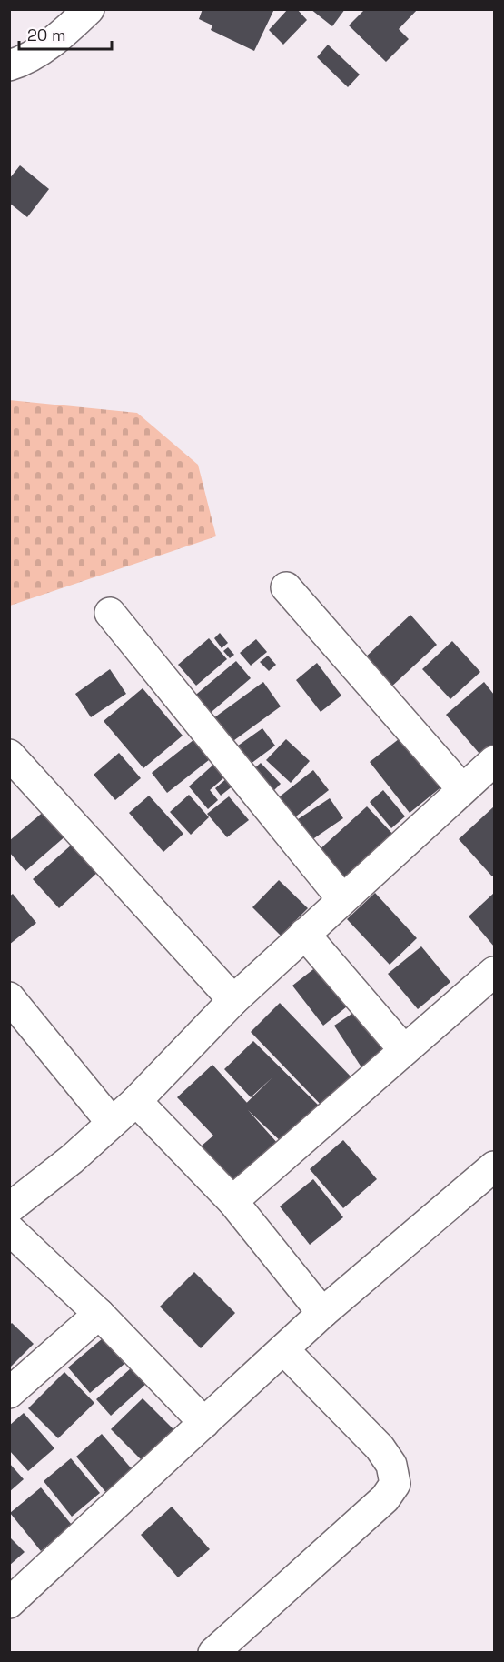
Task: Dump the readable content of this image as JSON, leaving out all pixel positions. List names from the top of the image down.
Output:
{
  "scale_bar": "20 m"
}
